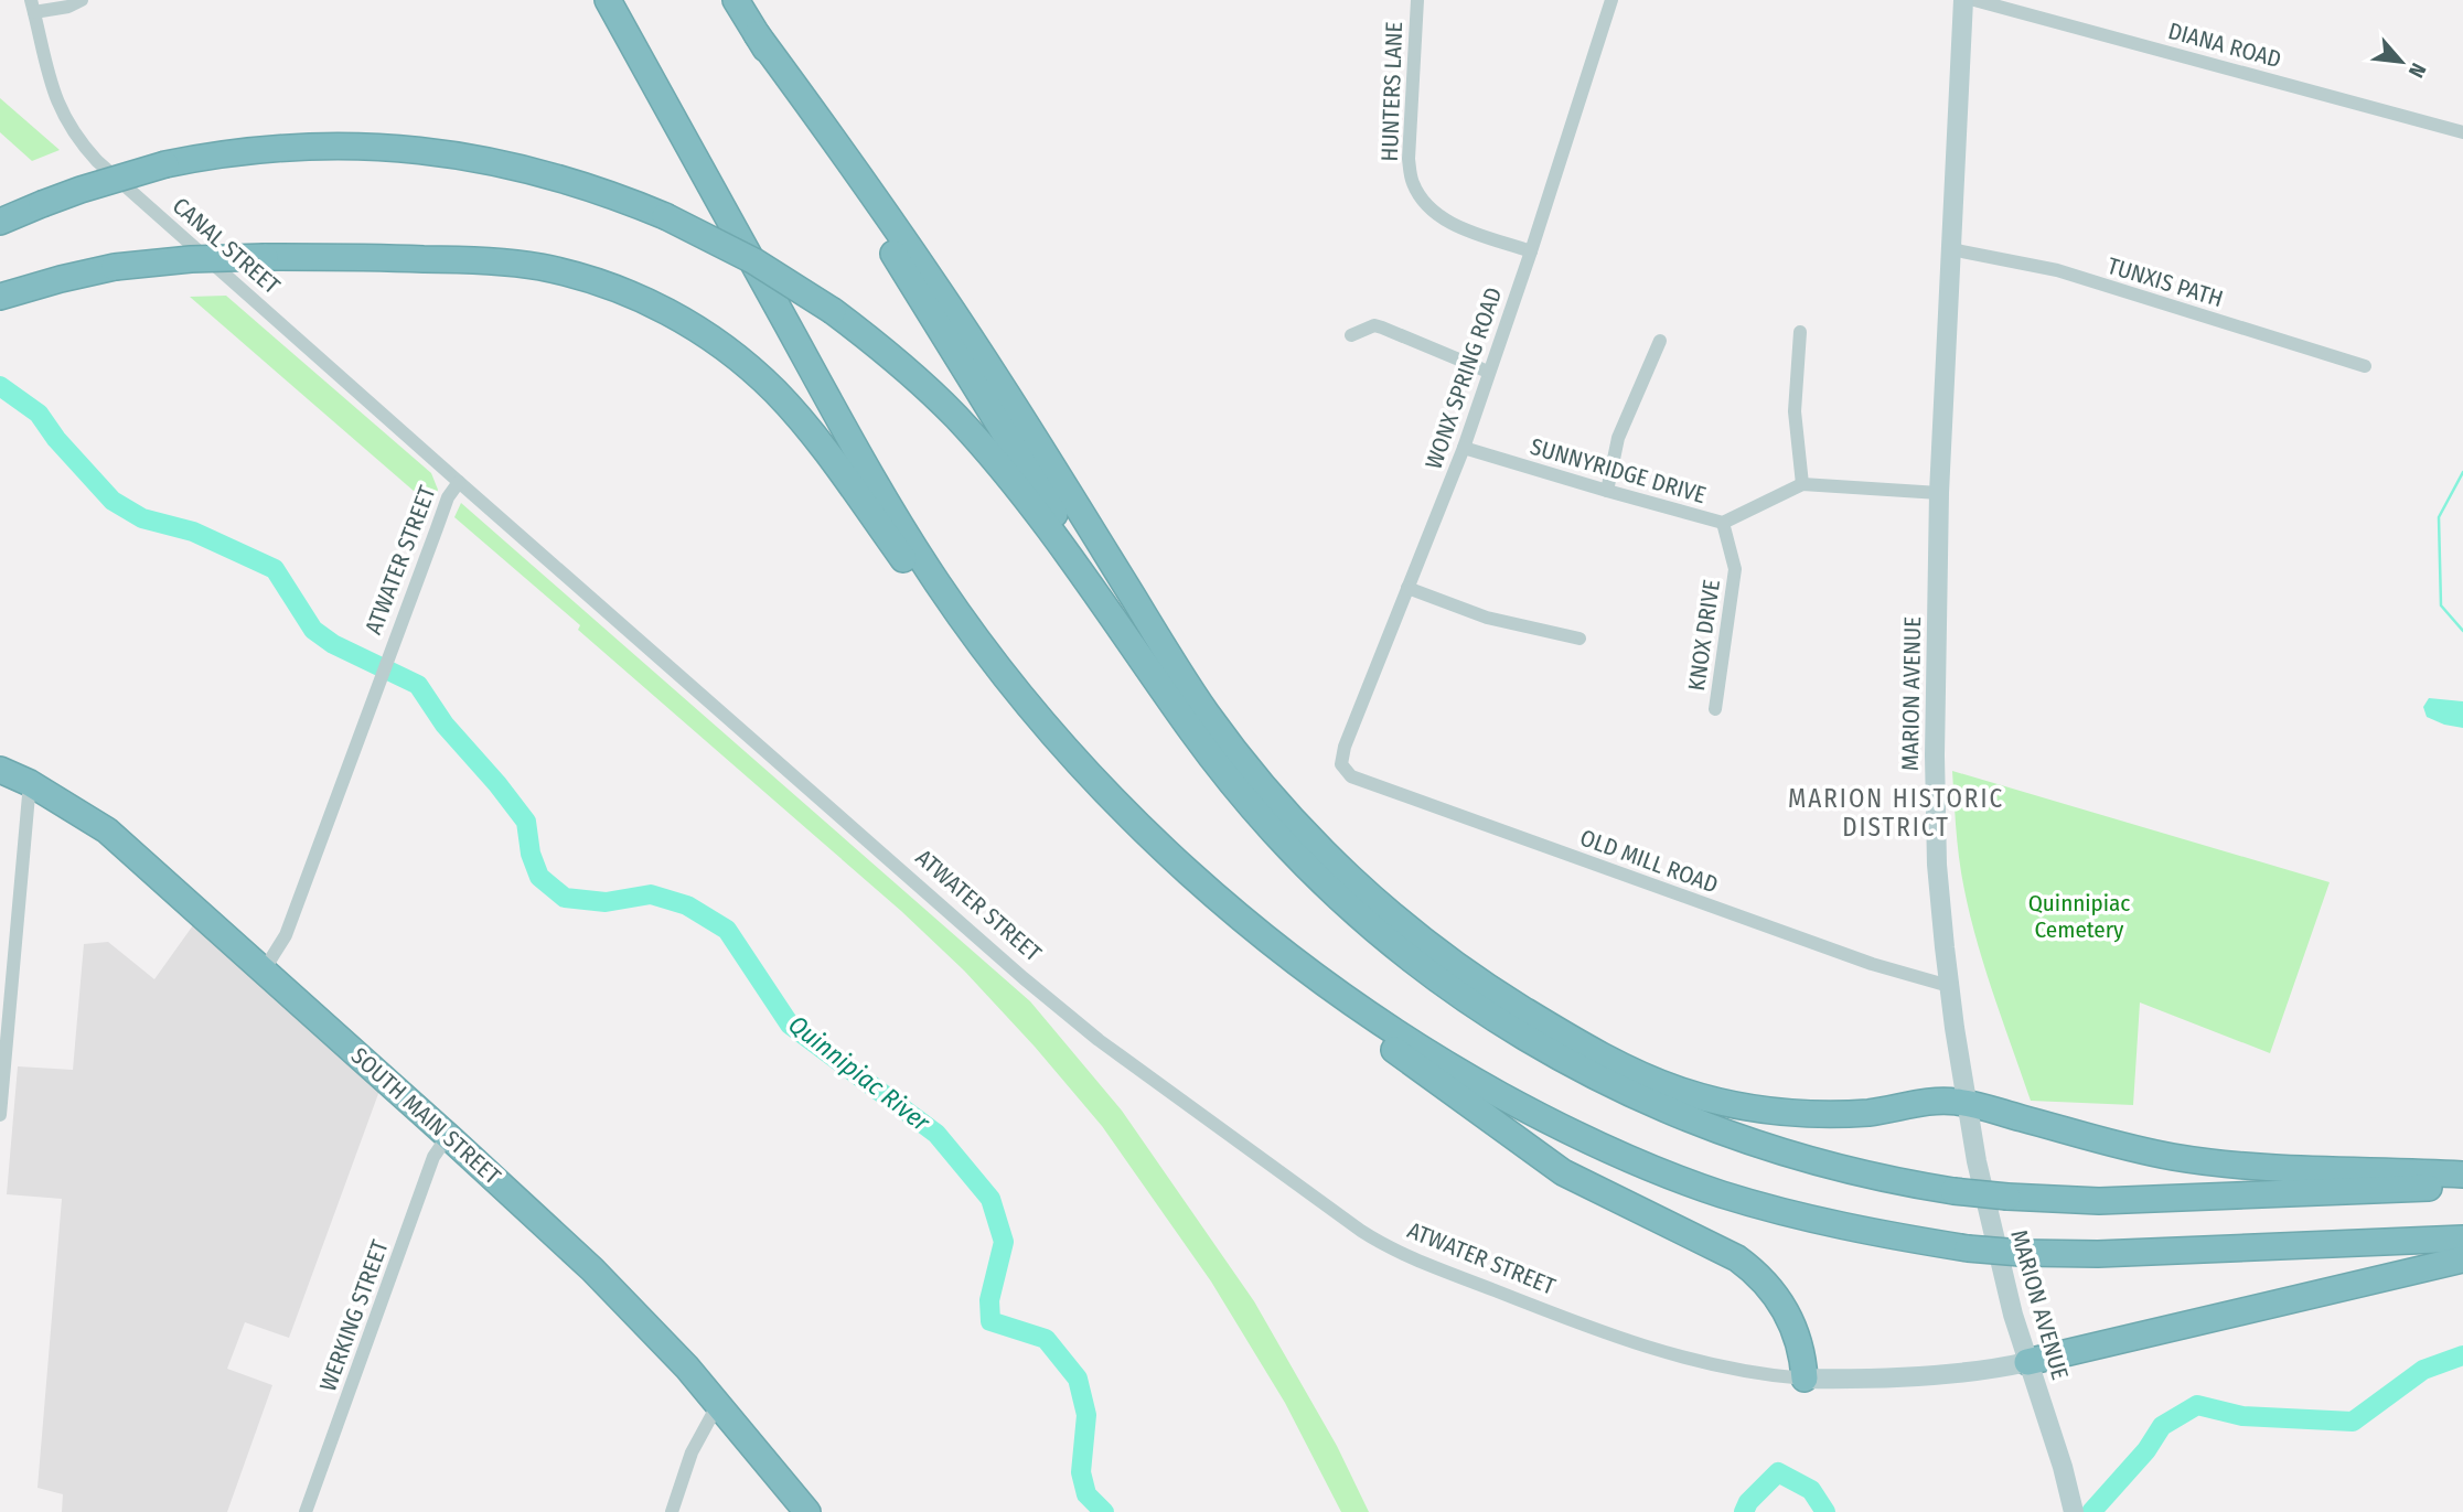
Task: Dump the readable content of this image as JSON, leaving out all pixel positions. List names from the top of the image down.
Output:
{
  "streets": {
    "highway": ["SOUTH MAIN STREET"],
    "main road": ["ATWATER STREET", "MARION AVENUE"],
    "street": [
      "DIANA ROAD",
      "HUNTERS LANE",
      "CANAL STREET",
      "TUNXIS PATH",
      "WONX SPRING ROAD",
      "SUNNYRIDGE DRIVE",
      "KNOX DRIVE",
      "OLD MILL ROAD",
      "WERKING STREET"
    ]
  },
  "crossings": [
    ["HUNTERS LANE", "WONX SPRING ROAD"],
    ["CANAL STREET", "ATWATER STREET"],
    ["TUNXIS PATH", "MARION AVENUE"],
    ["WONX SPRING ROAD", "SUNNYRIDGE DRIVE"],
    ["WONX SPRING ROAD", "OLD MILL ROAD"],
    ["SUNNYRIDGE DRIVE", "KNOX DRIVE"],
    ["SUNNYRIDGE DRIVE", "MARION AVENUE"],
    ["ATWATER STREET", "MARION AVENUE"],
    ["ATWATER STREET", "SOUTH MAIN STREET"],
    ["MARION AVENUE", "OLD MILL ROAD"],
    ["SOUTH MAIN STREET", "WERKING STREET"]
  ],
  "districts": ["MARION HISTORIC DISTRICT"],
  "water": ["Quinnipiac River"],
  "parks": ["Quinnipiac Cemetery"],
  "north": "bottom right"
}
